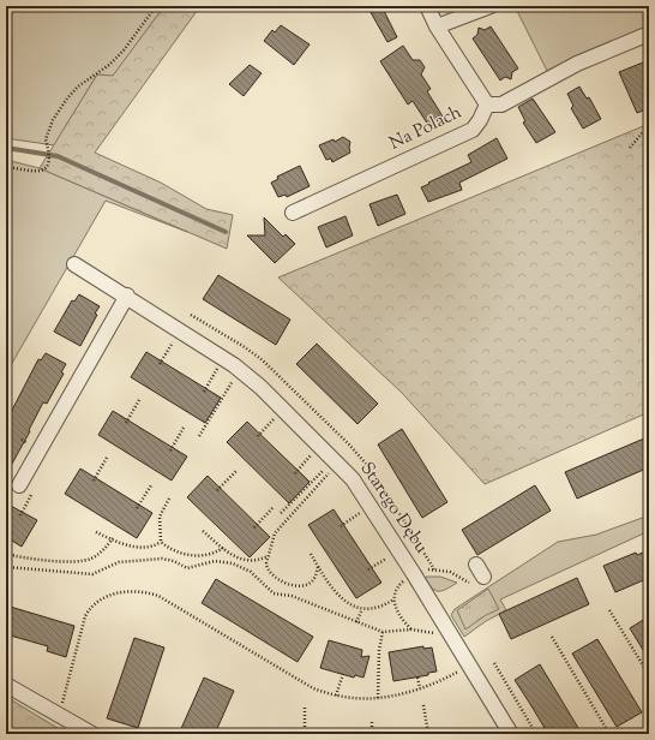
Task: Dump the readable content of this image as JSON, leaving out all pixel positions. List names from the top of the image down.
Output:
{
  "streets": {
    "street": ["Na Polach", "Starego Dębu"]
  }
}
